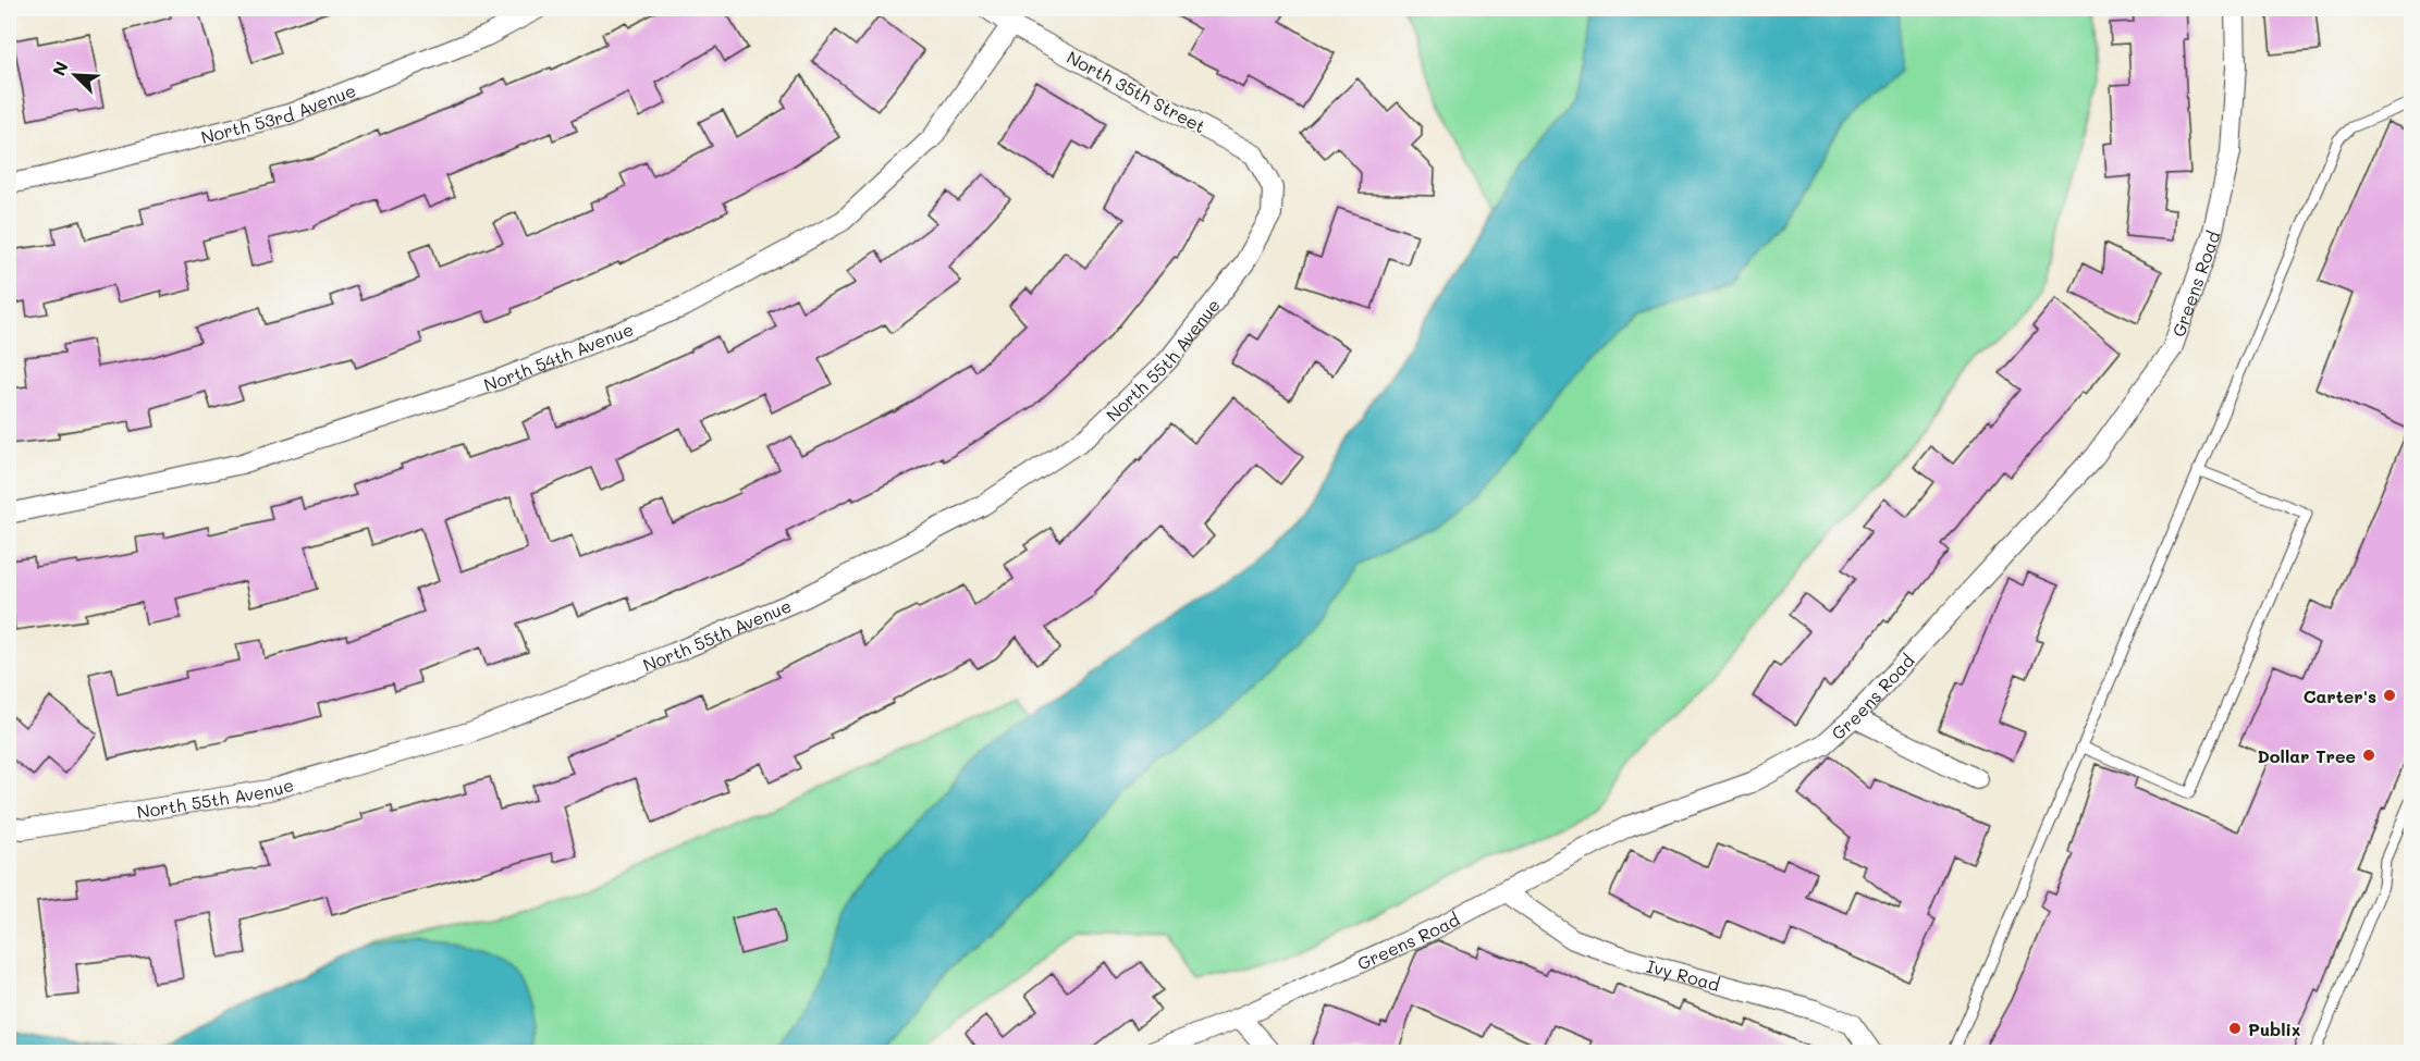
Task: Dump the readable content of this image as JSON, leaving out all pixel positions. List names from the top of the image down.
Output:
{
  "streets": {
    "street": [
      "North 35th Street",
      "North 53rd Avenue",
      "Greens Road",
      "North 54th Avenue",
      "North 55th Avenue",
      "Ivy Road"
    ]
  },
  "crossings": [
    ["North 35th Street", "North 54th Avenue"],
    ["North 35th Street", "North 55th Avenue"],
    ["Greens Road", "Ivy Road"]
  ],
  "places": ["Carter's", "Dollar Tree", "Publix"],
  "north": "top left"
}
